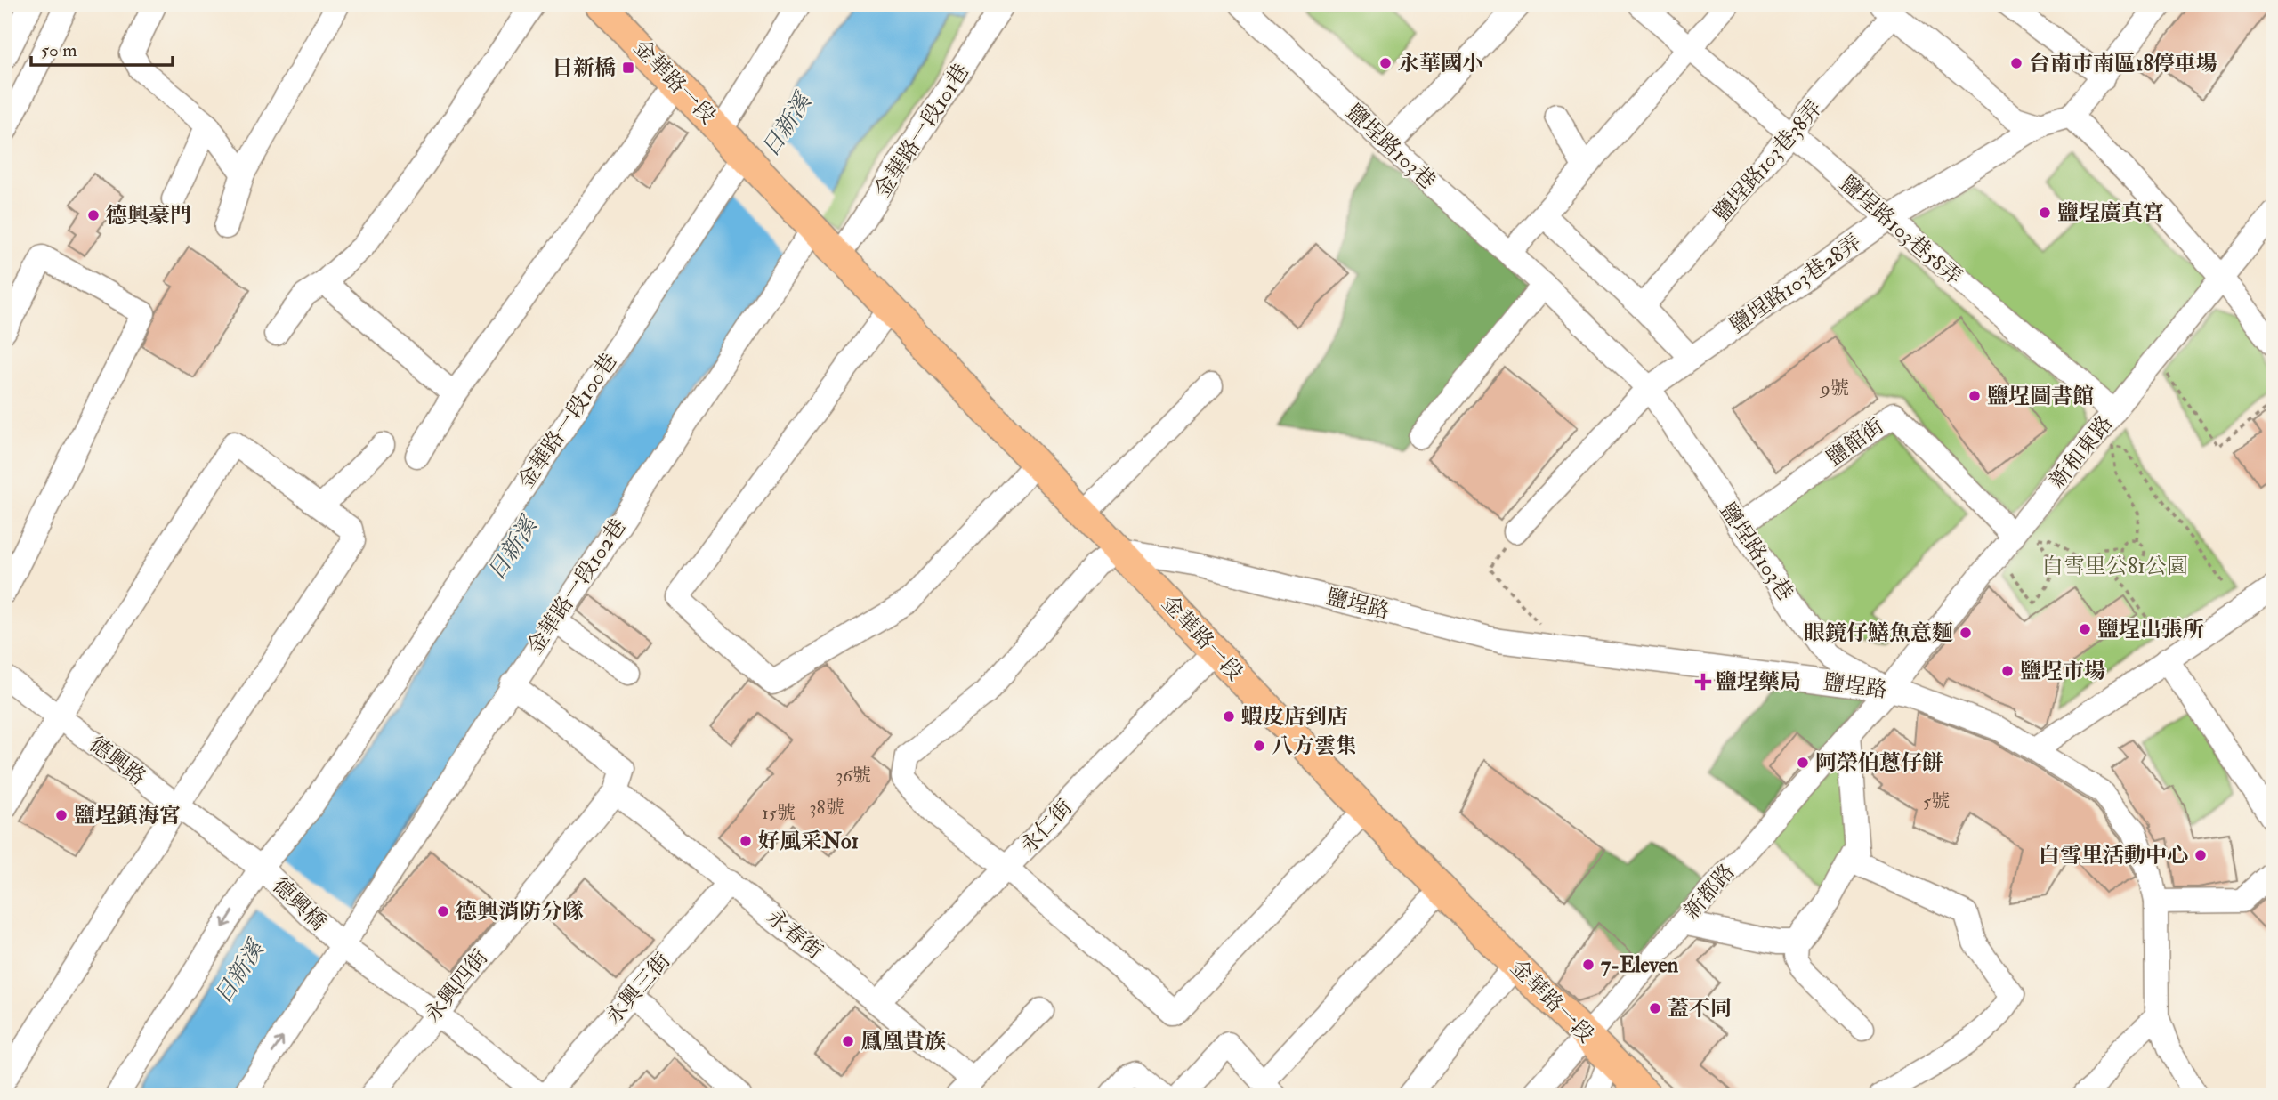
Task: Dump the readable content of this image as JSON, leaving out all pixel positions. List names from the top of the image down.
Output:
{
  "streets": {
    "main road": ["金華路一段"],
    "street": [
      "金華路一段101巷",
      "鹽埕路103巷",
      "鹽埕路103巷38弄",
      "鹽埕路103巷58弄",
      "鹽埕路103巷28弄",
      "金華路一段100巷",
      "鹽館街",
      "新和東路",
      "金華路一段102巷",
      "鹽埕路",
      "德興路",
      "永仁街",
      "新都路",
      "德興橋",
      "永春街",
      "永興四街",
      "永興三街"
    ]
  },
  "crossings": [
    ["金華路一段", "金華路一段101巷"],
    ["金華路一段", "金華路一段100巷"],
    ["金華路一段", "金華路一段102巷"],
    ["金華路一段", "鹽埕路"],
    ["金華路一段", "永仁街"],
    ["金華路一段", "新都路"],
    ["鹽埕路103巷", "鹽埕路103巷28弄"],
    ["鹽埕路103巷", "鹽館街"],
    ["鹽埕路103巷", "新和東路"],
    ["鹽埕路103巷", "鹽埕路"],
    ["鹽埕路103巷", "新都路"],
    ["鹽埕路103巷38弄", "鹽埕路103巷58弄"],
    ["鹽埕路103巷58弄", "鹽埕路103巷28弄"],
    ["鹽埕路103巷58弄", "新和東路"],
    ["金華路一段100巷", "德興路"],
    ["金華路一段100巷", "德興橋"],
    ["鹽館街", "新和東路"],
    ["新和東路", "鹽埕路"],
    ["新和東路", "新都路"],
    ["金華路一段102巷", "德興橋"],
    ["鹽埕路", "新都路"],
    ["德興路", "德興橋"],
    ["永仁街", "永春街"],
    ["永春街", "永興四街"],
    ["永春街", "永興三街"]
  ],
  "water": ["日新溪"],
  "parks": ["白雪里公81公園"],
  "places": {
    "other": [
      "永華國小",
      "台南市南區18停車場",
      "鹽埕廣真宮",
      "德興豪門",
      "鹽埕圖書館",
      "鹽埕出張所",
      "眼鏡仔鱔魚意麵",
      "鹽埕市場",
      "蝦皮店到店",
      "八方雲集",
      "阿榮伯蔥仔餅",
      "鹽埕鎮海宮",
      "好風采No1",
      "白雪里活動中心",
      "德興消防分隊",
      "7-Eleven",
      "蓋不同",
      "鳳凰貴族"
    ],
    "transit": ["日新橋"],
    "health": ["鹽埕藥局"]
  },
  "house_numbers": [
    "9號",
    "36號",
    "5號",
    "38號",
    "15號"
  ],
  "scale_bar": "50 m"
}
